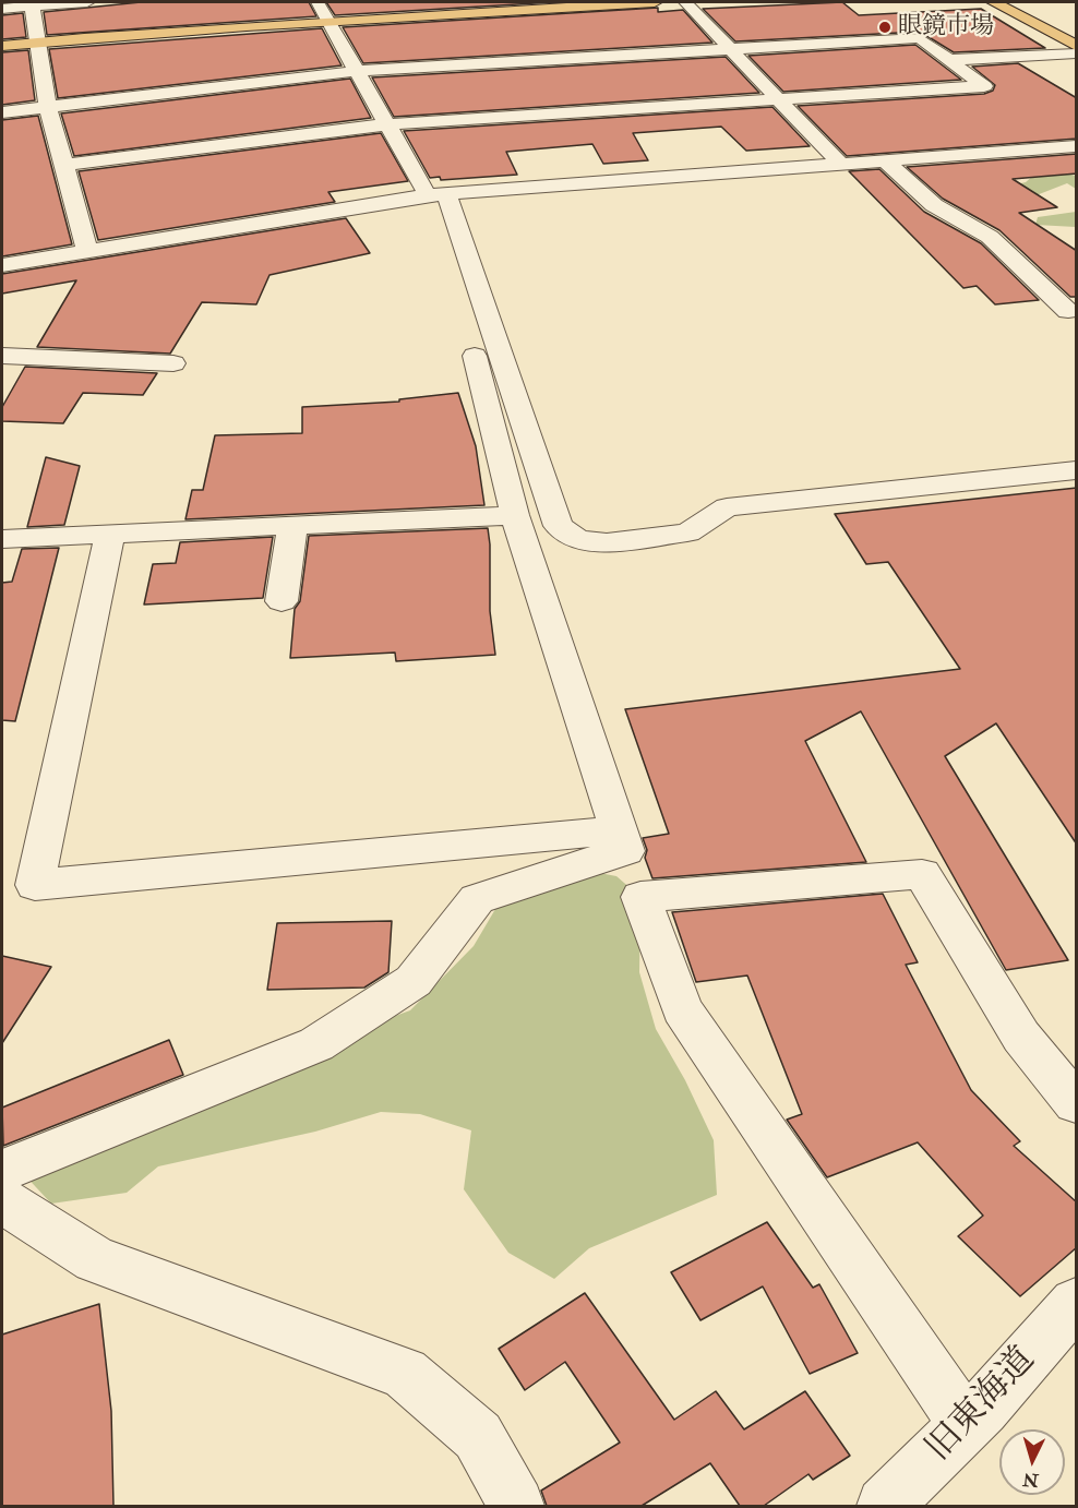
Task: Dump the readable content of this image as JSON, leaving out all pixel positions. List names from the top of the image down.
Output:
{
  "streets": {
    "street": ["旧東海道"]
  },
  "places": ["眼鏡市場"],
  "north": "bottom"
}
